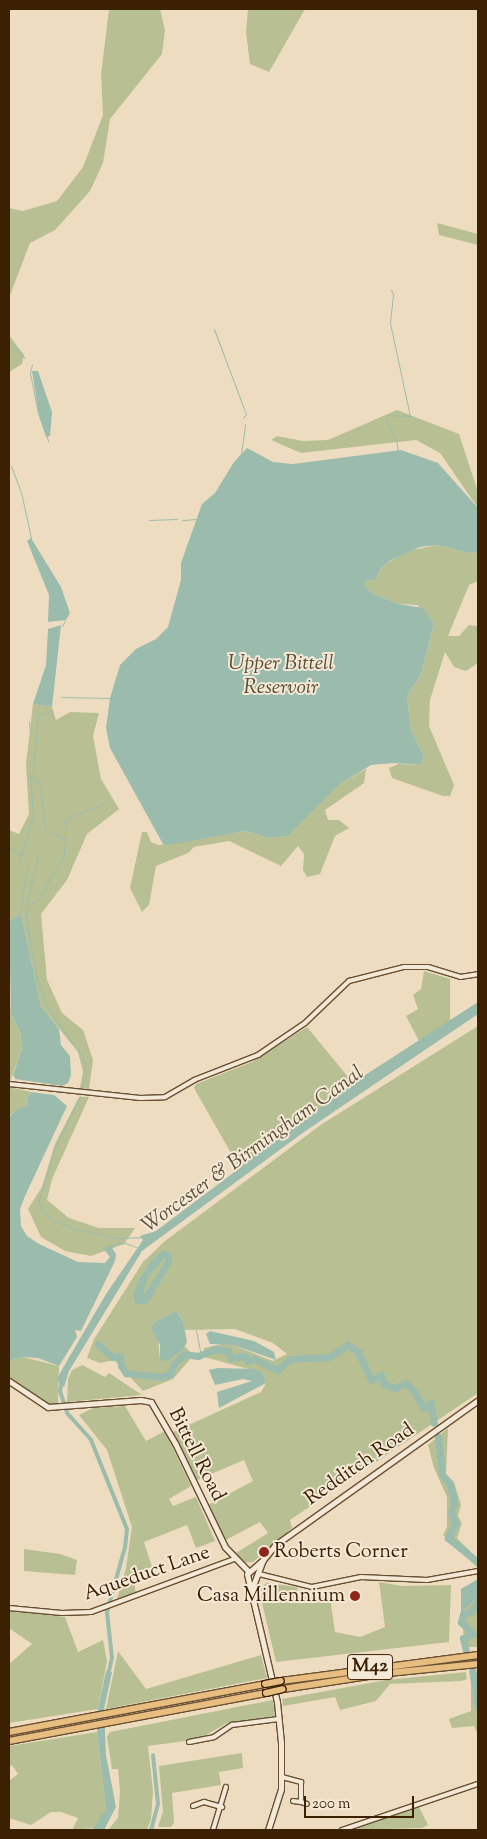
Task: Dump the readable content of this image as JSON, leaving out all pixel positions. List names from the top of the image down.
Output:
{
  "streets": {
    "highway": ["M42"],
    "main road": ["Bittell Road", "Redditch Road"],
    "street": ["Aqueduct Lane"]
  },
  "crossings": [
    ["Bittell Road", "Redditch Road"],
    ["Bittell Road", "Aqueduct Lane"]
  ],
  "water": ["Upper Bittell Reservoir", "Worcester & Birmingham Canal"],
  "places": ["Roberts Corner", "Casa Millennium"],
  "scale_bar": "200 m"
}
